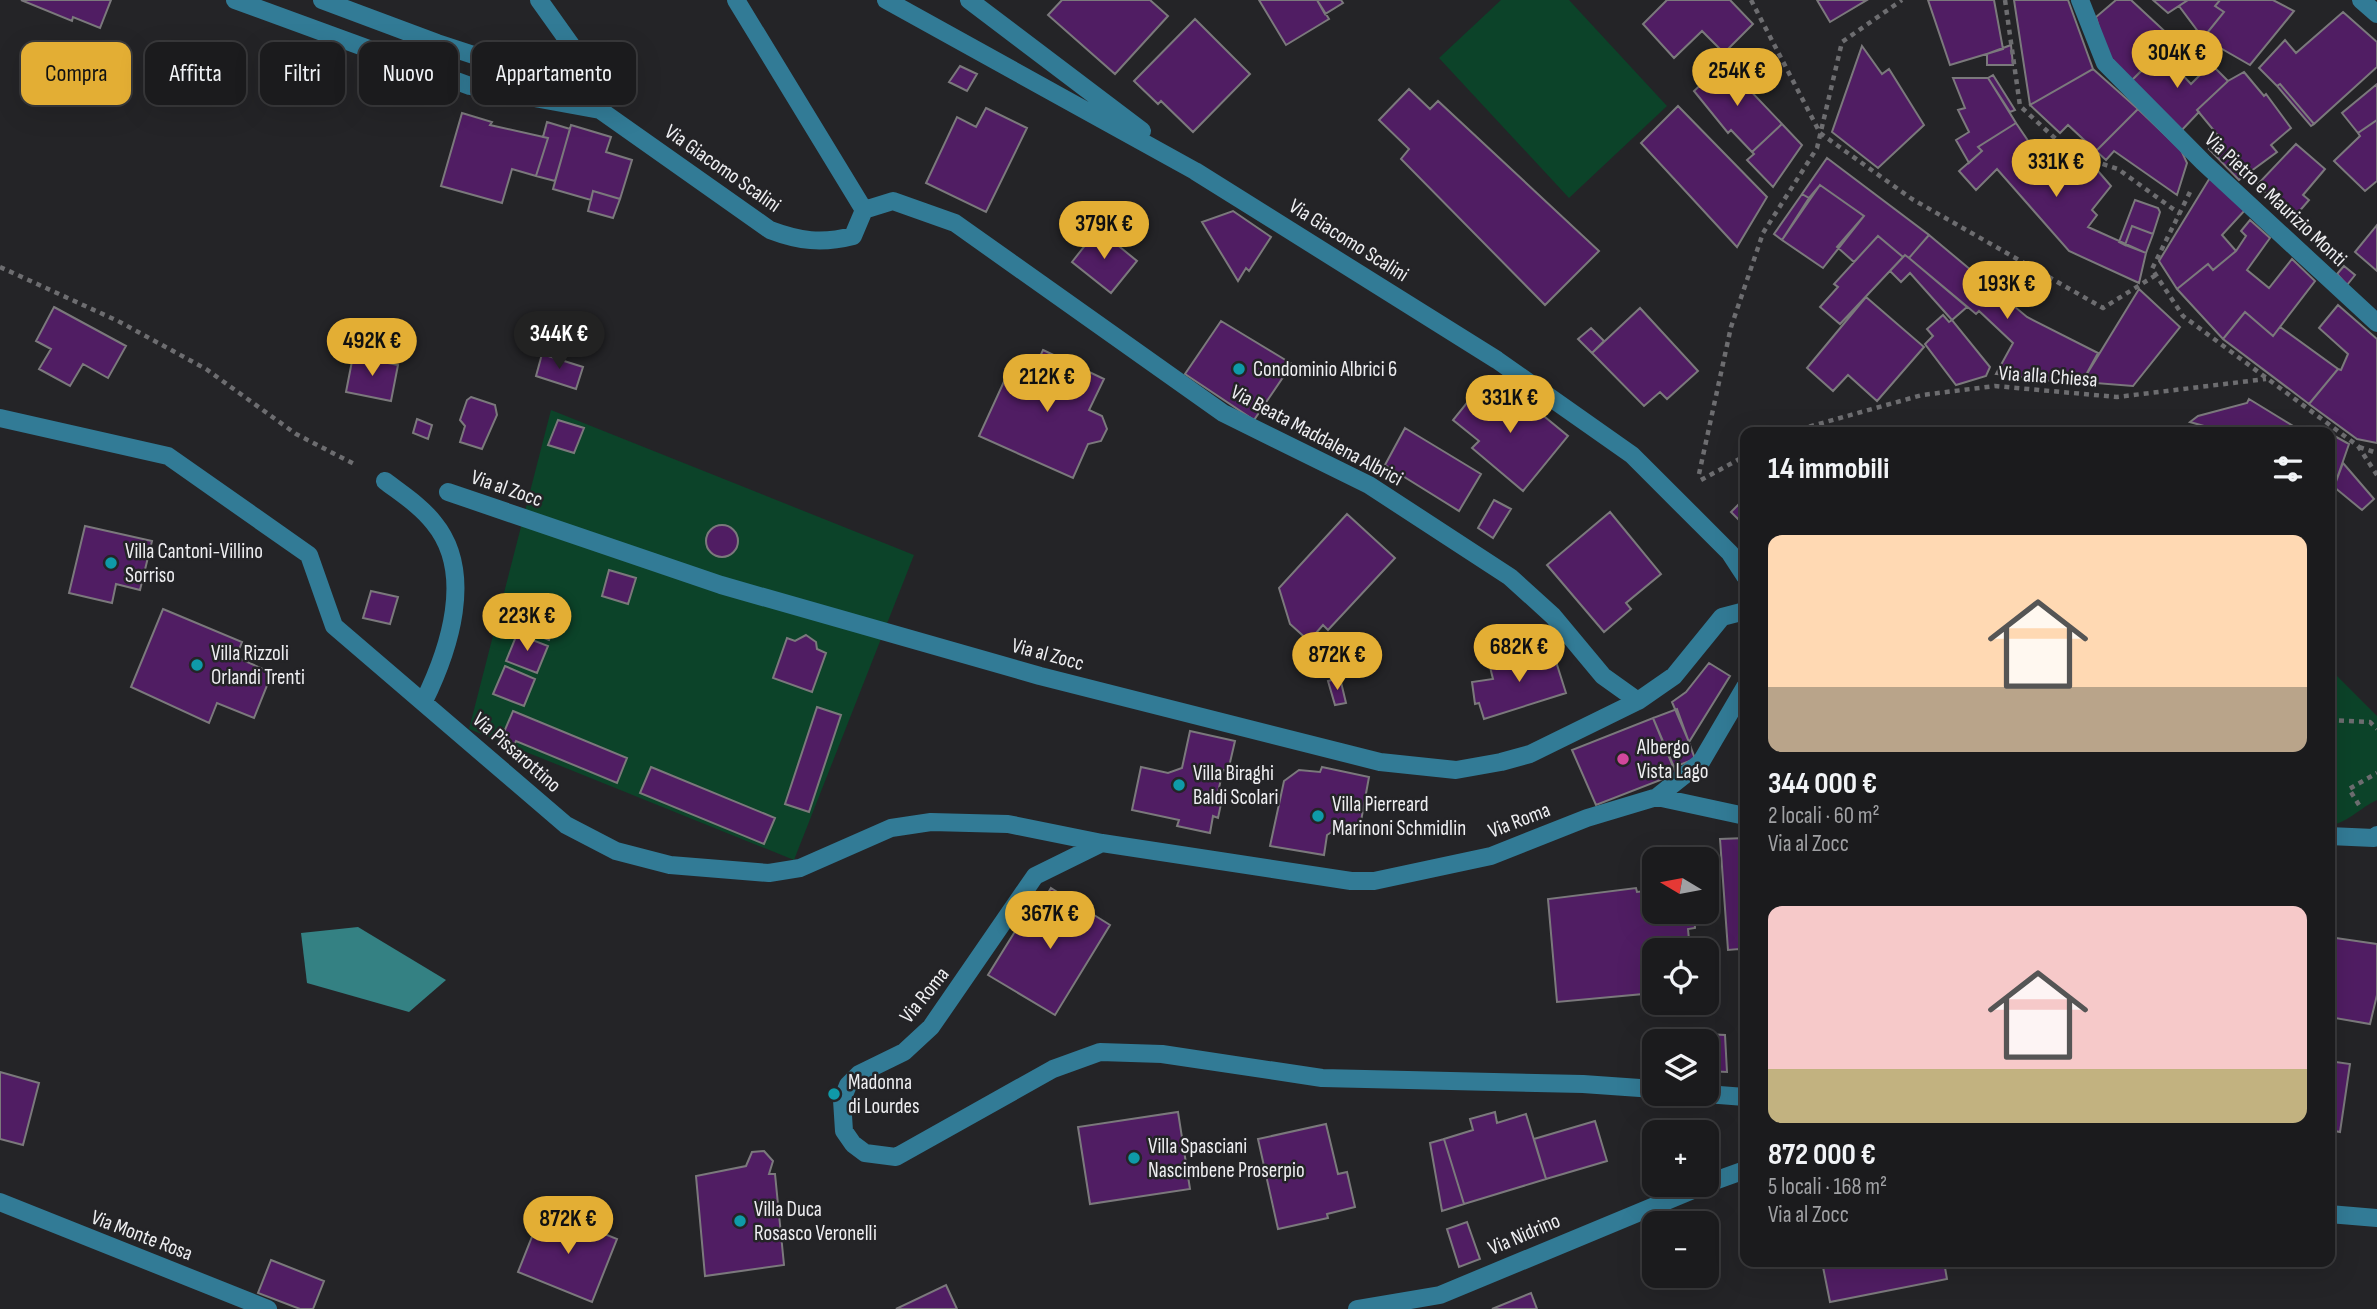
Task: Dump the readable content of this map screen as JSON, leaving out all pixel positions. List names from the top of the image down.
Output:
{
  "streets": {
    "street": [
      "Via Giacomo Scalini",
      "Via Pietro e Maurizio Monti",
      "Via Beata Maddalena Albrici",
      "Via al Zocc",
      "Via Pissarottino",
      "Via Roma",
      "Via Nidrino",
      "Via Monte Rosa"
    ],
    "path": ["Via alla Chiesa"]
  },
  "crossings": [
    ["Via Giacomo Scalini", "Via Beata Maddalena Albrici"],
    ["Via Beata Maddalena Albrici", "Via al Zocc"],
    ["Via Pissarottino", "Via Roma"]
  ],
  "places": [
    "Condominio Albrici 6",
    "Villa Cantoni-Villino Sorriso",
    "Villa Rizzoli Orlandi Trenti",
    "Albergo Vista Lago",
    "Villa Biraghi Baldi Scolari",
    "Villa Pierreard Marinoni Schmidlin",
    "Madonna di Lourdes",
    "Villa Spasciani Nascimbene Proserpio",
    "Villa Duca Rosasco Veronelli"
  ],
  "north": "left",
  "page": {
    "price": [
      "304K €",
      "254K €",
      "331K €",
      "379K €",
      "193K €",
      "344K €",
      "492K €",
      "212K €",
      "331K €",
      "223K €",
      "682K €",
      "872K €",
      "367K €",
      "872K €"
    ],
    "chip": [
      "Compra",
      "Affitta",
      "Filtri",
      "Nuovo",
      "Appartamento"
    ],
    "heading": "14 immobili",
    "list": [
      {
        "name": "344 000 €",
        "note": "2 locali · 60 m² · Via al Zocc"
      },
      {
        "name": "872 000 €",
        "note": "5 locali · 168 m² · Via al Zocc"
      }
    ],
    "map_buttons": ["+", "−"]
  }
}
